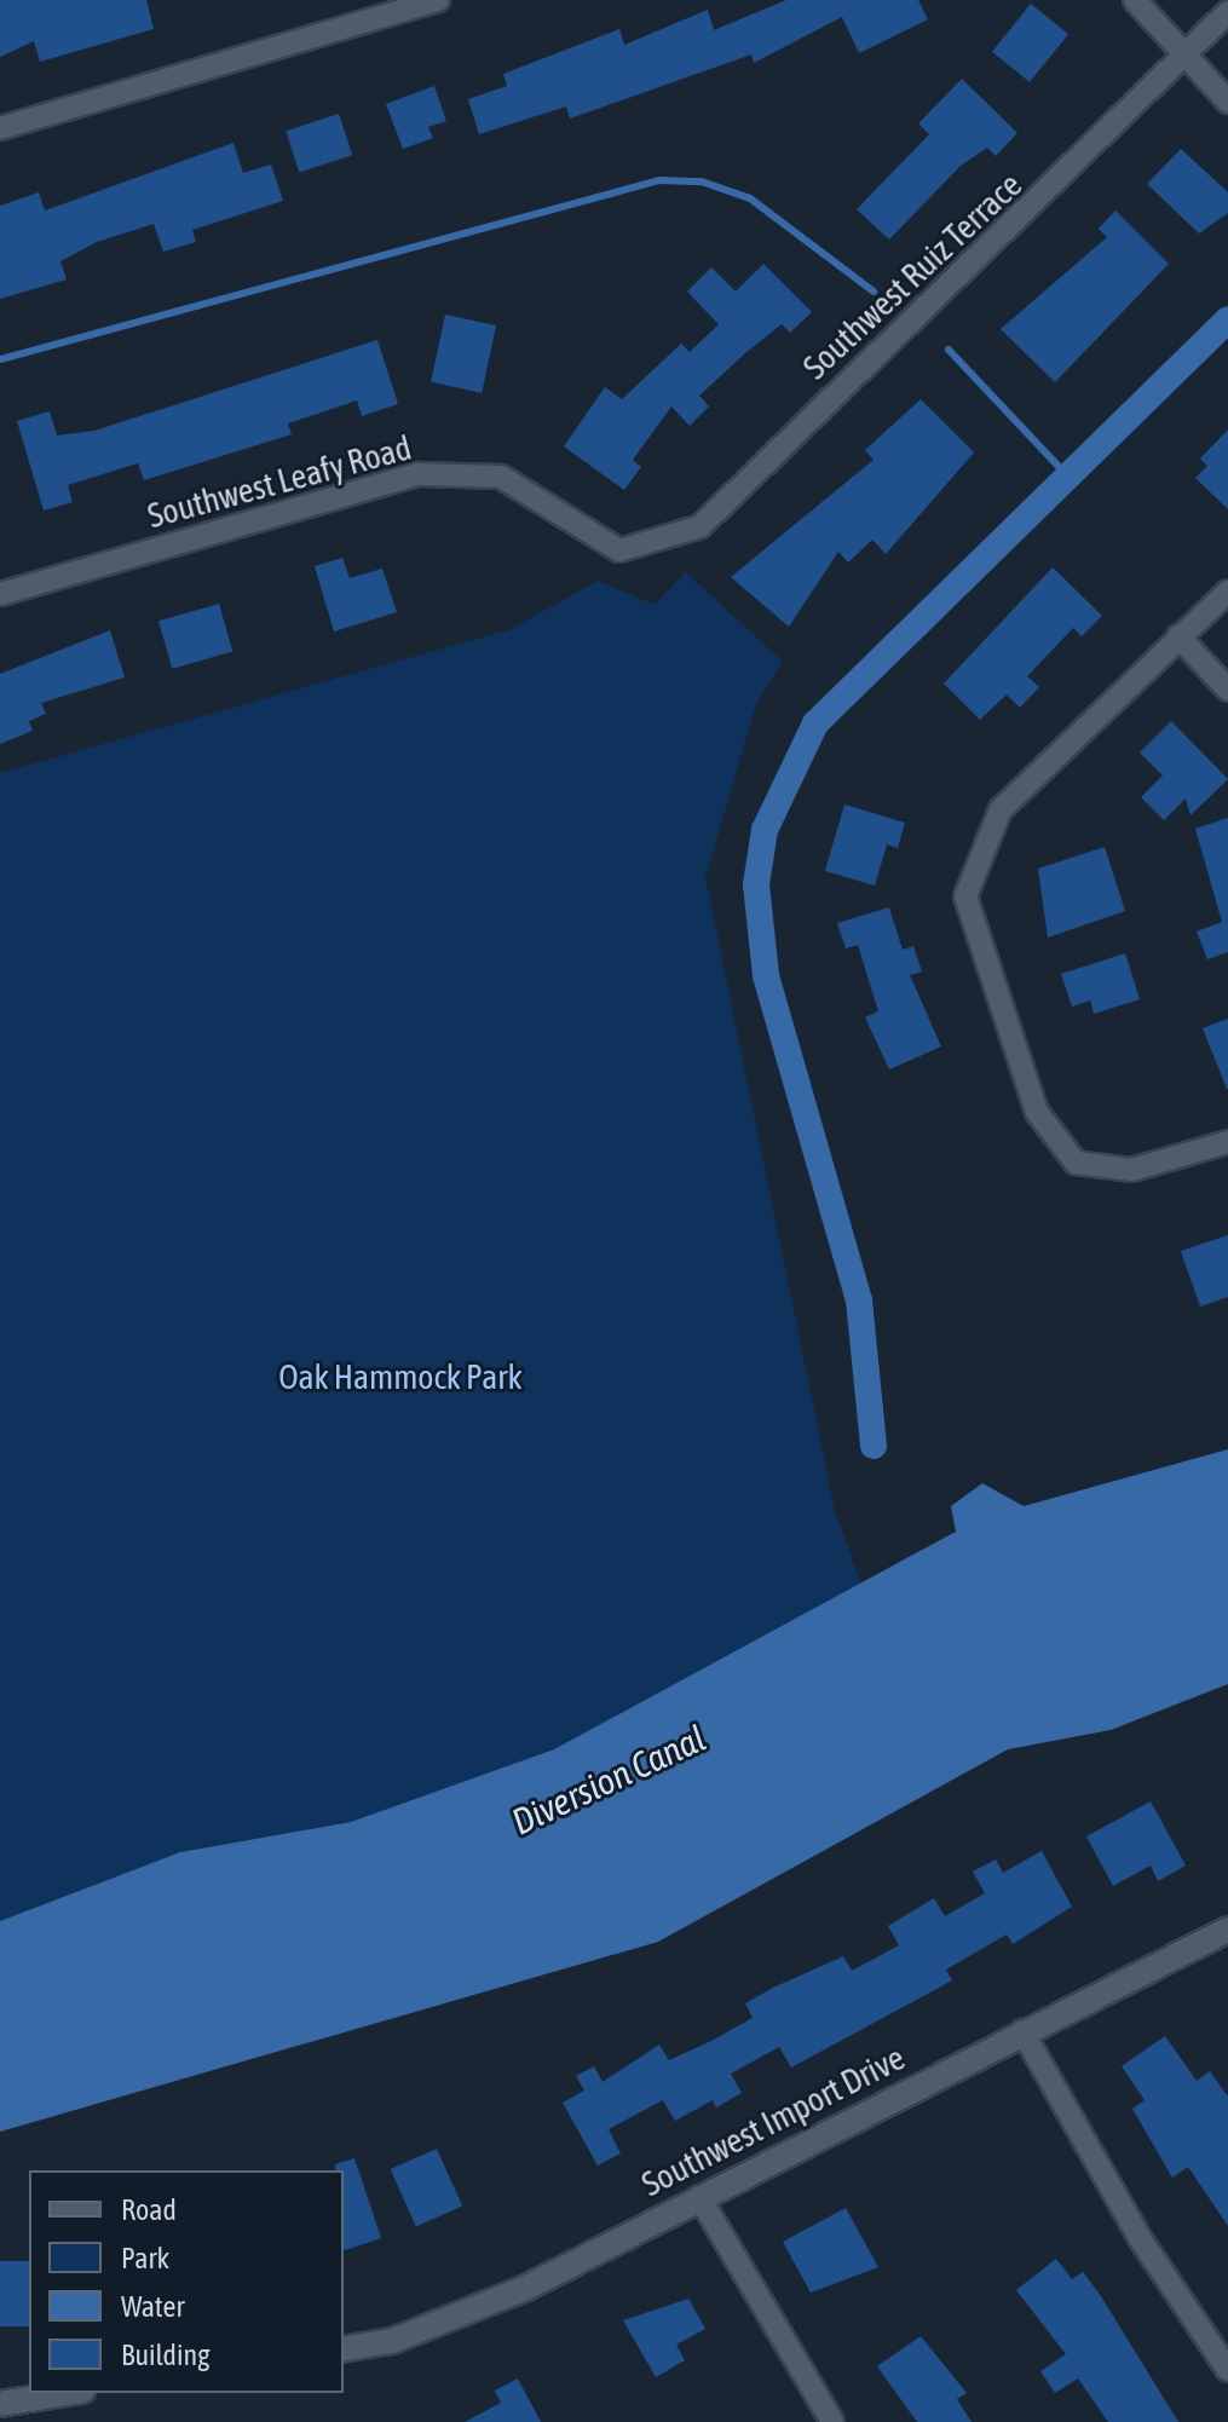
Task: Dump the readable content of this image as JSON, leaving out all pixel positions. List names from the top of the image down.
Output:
{
  "streets": {
    "street": ["Southwest Ruiz Terrace", "Southwest Leafy Road", "Southwest Import Drive"]
  },
  "crossings": [
    ["Southwest Ruiz Terrace", "Southwest Leafy Road"]
  ],
  "water": ["Diversion Canal"],
  "parks": ["Oak Hammock Park"],
  "legend": [
    "Road",
    "Park",
    "Water",
    "Building"
  ]
}
